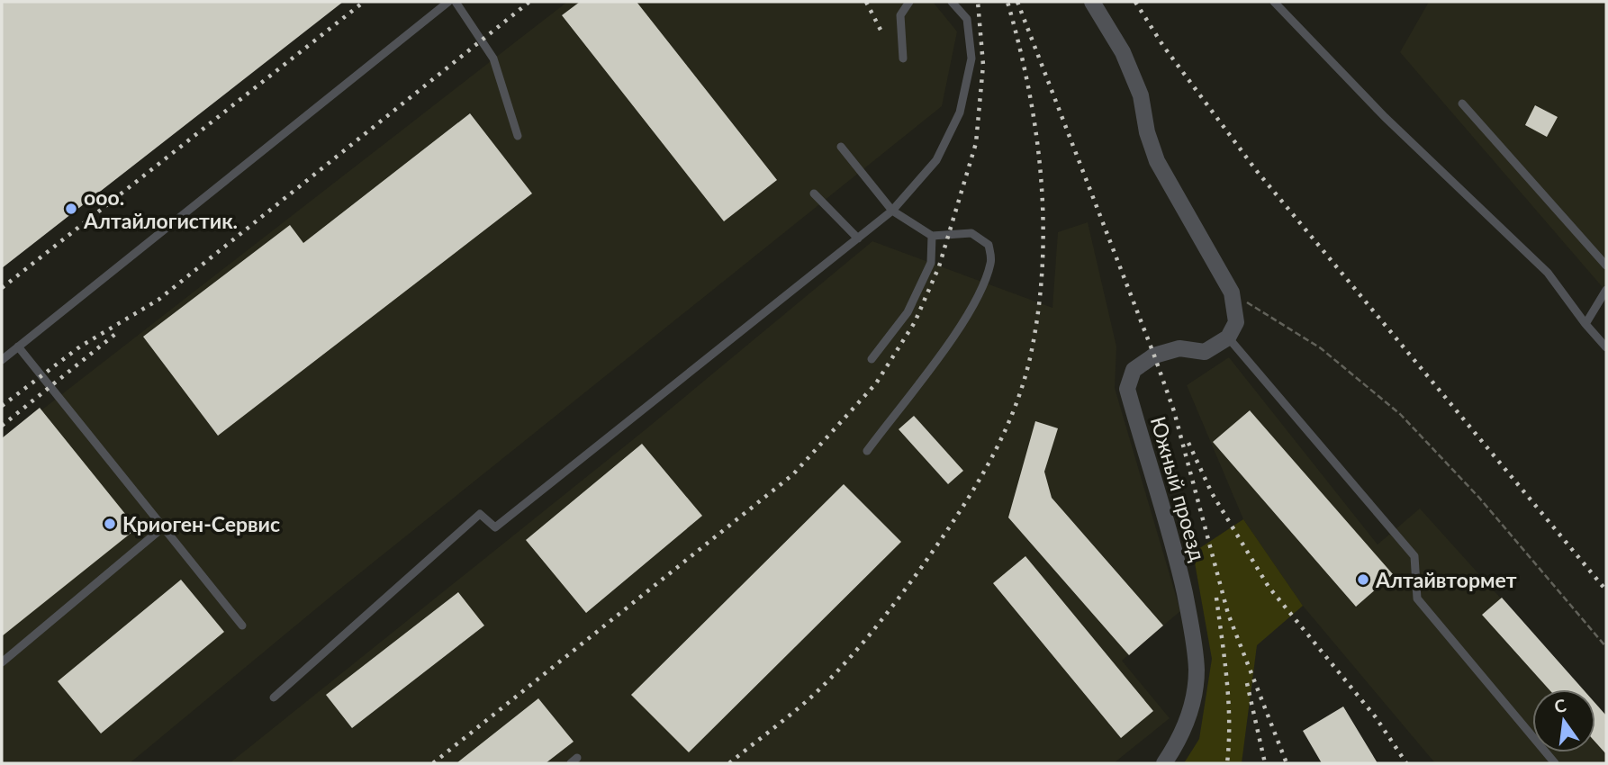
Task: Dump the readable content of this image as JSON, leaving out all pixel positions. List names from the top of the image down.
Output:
{
  "streets": {
    "street": ["Южный проезд"]
  },
  "places": ["ооо. Алтайлогистик.", "Криоген-Сервис", "Алтайвтормет"],
  "north": "top"
}
